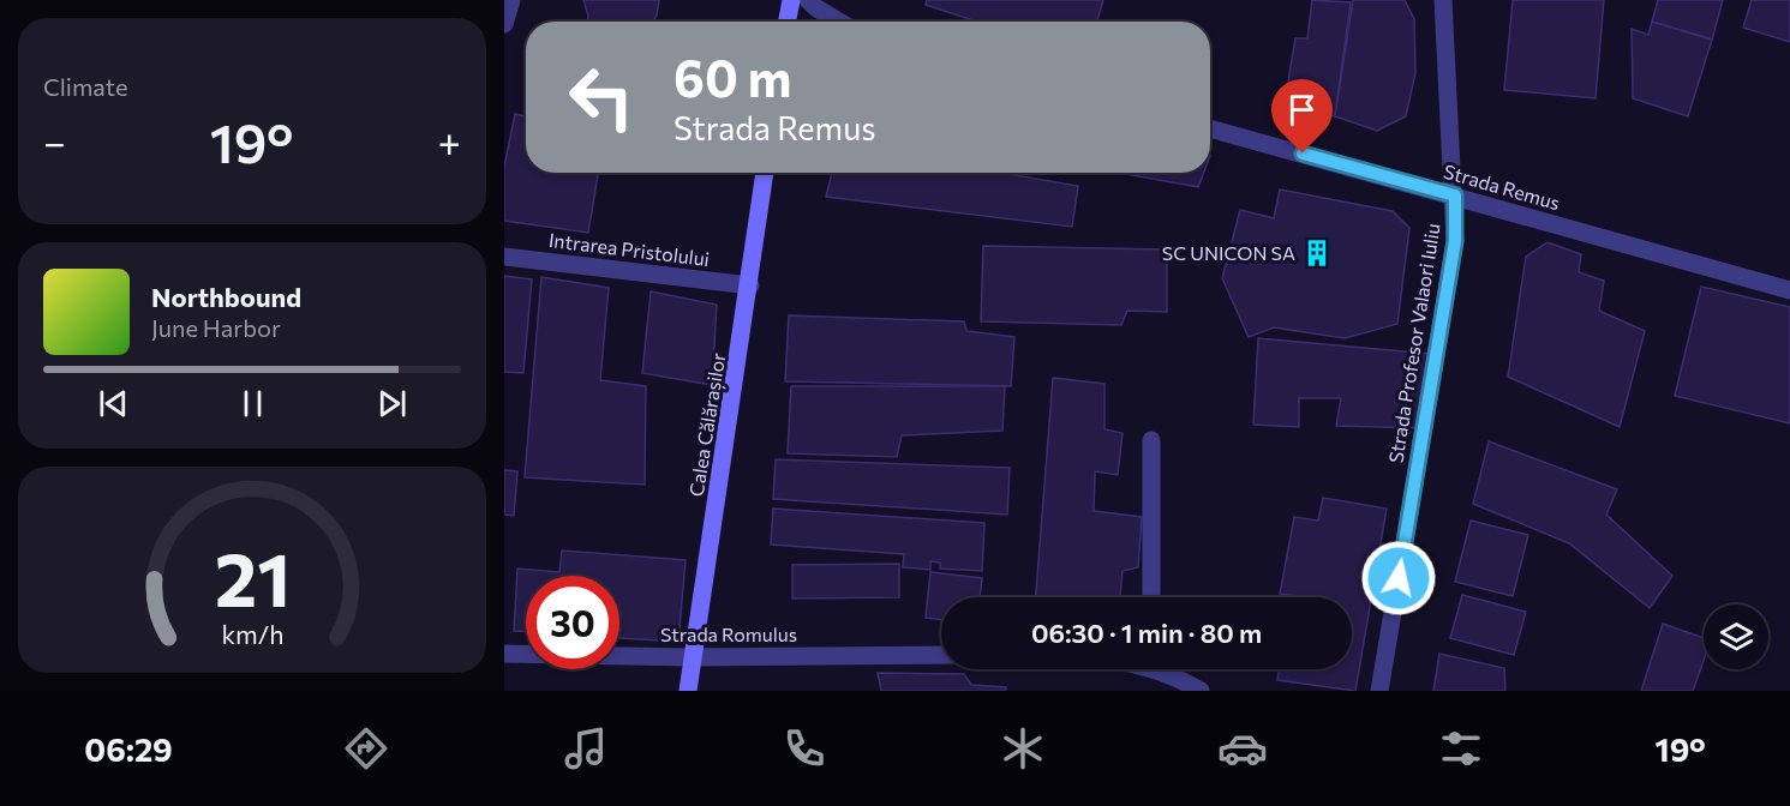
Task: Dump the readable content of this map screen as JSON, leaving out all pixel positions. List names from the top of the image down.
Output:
{
  "streets": {
    "main road": ["Calea Călărașilor"],
    "street": [
      "Strada Remus",
      "Intrarea Pristolului",
      "Strada Profesor Valaori Iuliu",
      "Strada Romulus"
    ]
  },
  "crossings": [
    ["Strada Remus", "Strada Profesor Valaori Iuliu"],
    ["Intrarea Pristolului", "Calea Călărașilor"],
    ["Calea Călărașilor", "Strada Romulus"]
  ],
  "places": {
    "building": ["SC UNICON SA"]
  },
  "page": {
    "tile": "Climate",
    "turn": ["60 m", "Strada Remus"],
    "heat": ["−", "19°", "+"],
    "song": ["Northbound", "June Harbor"],
    "limit": "30",
    "trip": "06:30 · 1 min · 80 m",
    "tabs": ["06:29", "19°"],
    "gauge": ["21", "km/h"]
  }
}
